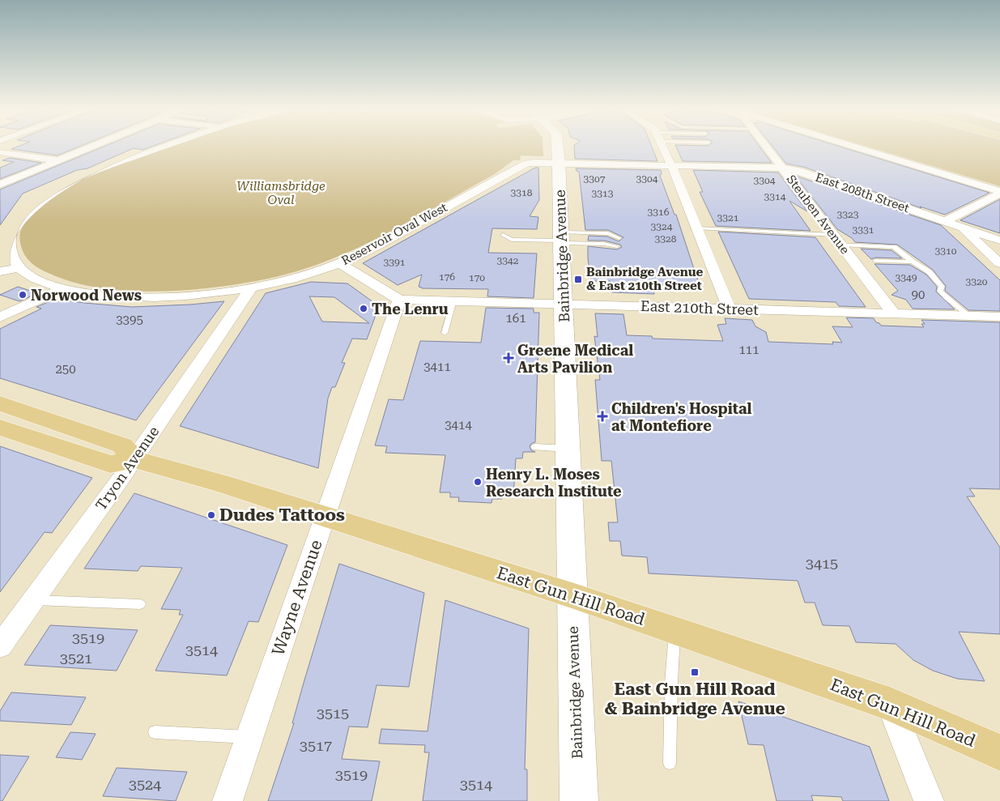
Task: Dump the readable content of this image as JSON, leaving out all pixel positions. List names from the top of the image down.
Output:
{
  "streets": {
    "main road": ["Bainbridge Avenue", "East Gun Hill Road"],
    "street": [
      "East 208th Street",
      "Steuben Avenue",
      "Reservoir Oval West",
      "East 210th Street",
      "Tryon Avenue",
      "Wayne Avenue"
    ]
  },
  "crossings": [
    ["East 208th Street", "Steuben Avenue"],
    ["East 208th Street", "Reservoir Oval West"],
    ["East 208th Street", "Bainbridge Avenue"],
    ["Steuben Avenue", "East 210th Street"],
    ["Reservoir Oval West", "Tryon Avenue"],
    ["Bainbridge Avenue", "East 210th Street"],
    ["Bainbridge Avenue", "East Gun Hill Road"],
    ["East 210th Street", "Wayne Avenue"],
    ["Tryon Avenue", "East Gun Hill Road"],
    ["East Gun Hill Road", "Wayne Avenue"]
  ],
  "parks": ["Williamsbridge Oval"],
  "places": {
    "transit": ["Bainbridge Avenue & East 210th Street", "East Gun Hill Road & Bainbridge Avenue"],
    "other": [
      "Norwood News",
      "The Lenru",
      "Henry L. Moses Research Institute",
      "Dudes Tattoos"
    ],
    "health": ["Greene Medical Arts Pavilion", "Children's Hospital at Montefiore"]
  },
  "house_numbers": [
    "3307",
    "3304",
    "3304",
    "3318",
    "3313",
    "3314",
    "3316",
    "3323",
    "3321",
    "3324",
    "3331",
    "3328",
    "3310",
    "3342",
    "3391",
    "176",
    "170",
    "3349",
    "3320",
    "90",
    "161",
    "3395",
    "111",
    "3411",
    "250",
    "3414",
    "3415",
    "3519",
    "3514",
    "3521",
    "3515",
    "3517",
    "3519",
    "3524",
    "3514"
  ]
}
